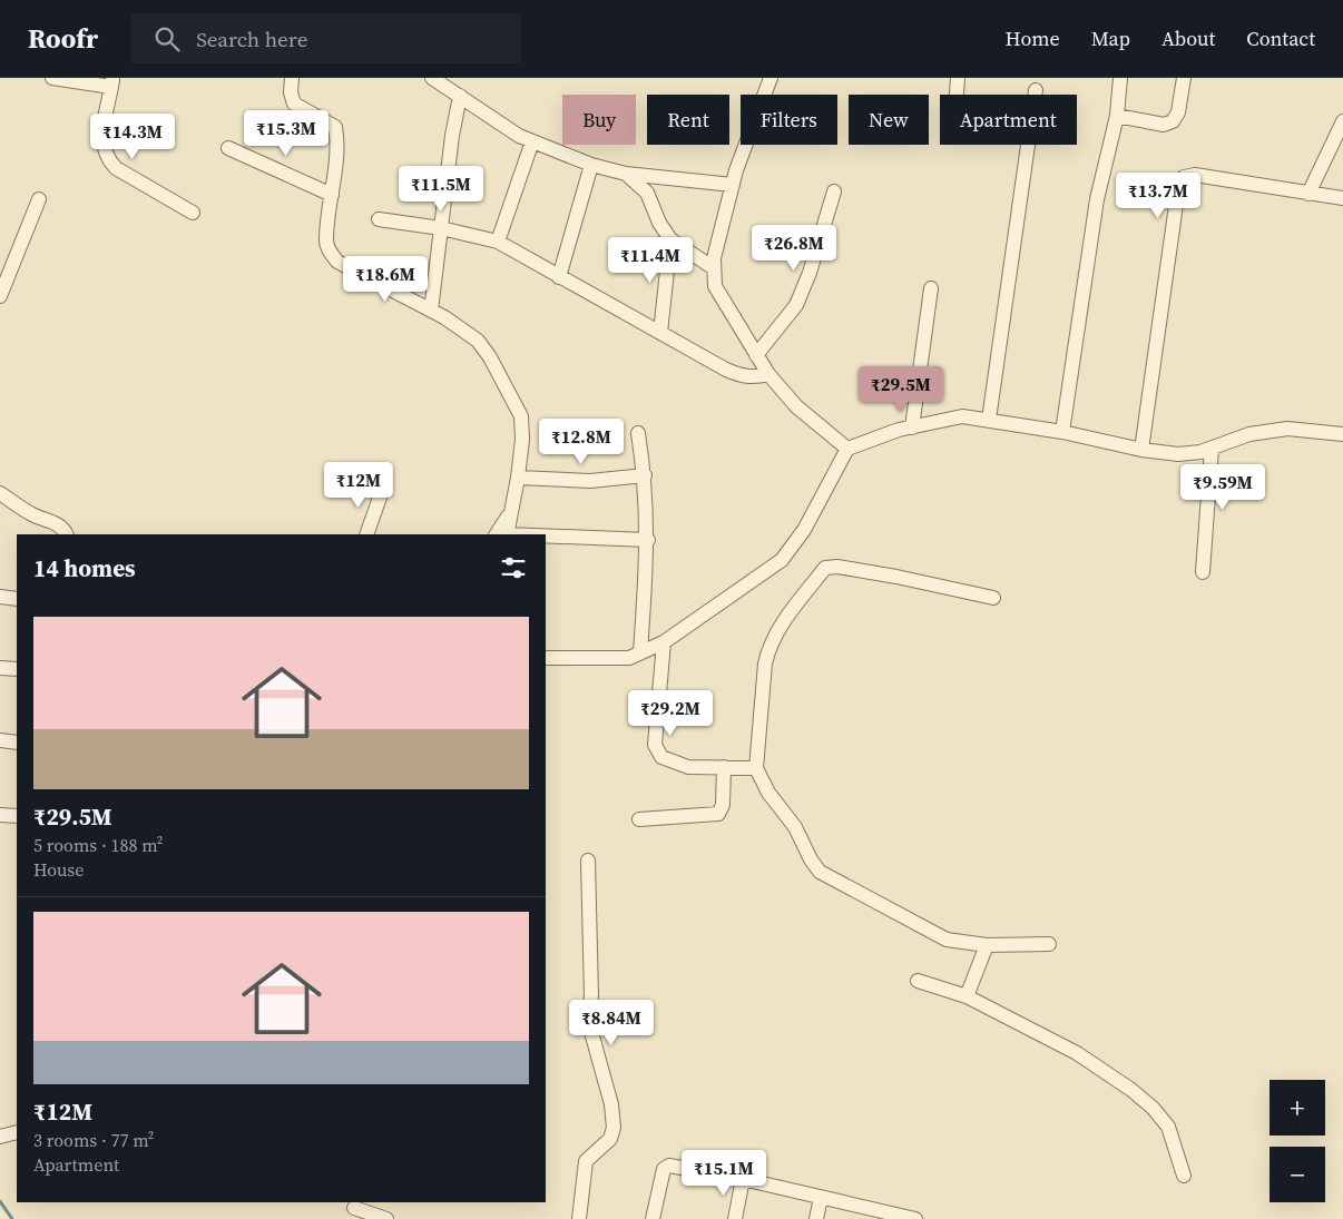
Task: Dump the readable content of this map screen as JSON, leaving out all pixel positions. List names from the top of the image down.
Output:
{
  "page": {
    "header": "Roofr",
    "search": "Search here",
    "nav": [
      "Home",
      "Map",
      "About",
      "Contact"
    ],
    "chip": [
      "Buy",
      "Rent",
      "Filters",
      "New",
      "Apartment"
    ],
    "price": [
      "₹15.3M",
      "₹14.3M",
      "₹11.5M",
      "₹13.7M",
      "₹26.8M",
      "₹11.4M",
      "₹18.6M",
      "₹29.5M",
      "₹12.8M",
      "₹12M",
      "₹9.59M",
      "₹29.2M",
      "₹8.84M",
      "₹15.1M"
    ],
    "heading": "14 homes",
    "list": [
      {
        "name": "₹29.5M",
        "note": "5 rooms · 188 m² · House"
      },
      {
        "name": "₹12M",
        "note": "3 rooms · 77 m² · Apartment"
      }
    ],
    "map_buttons": ["+", "−"]
  }
}
